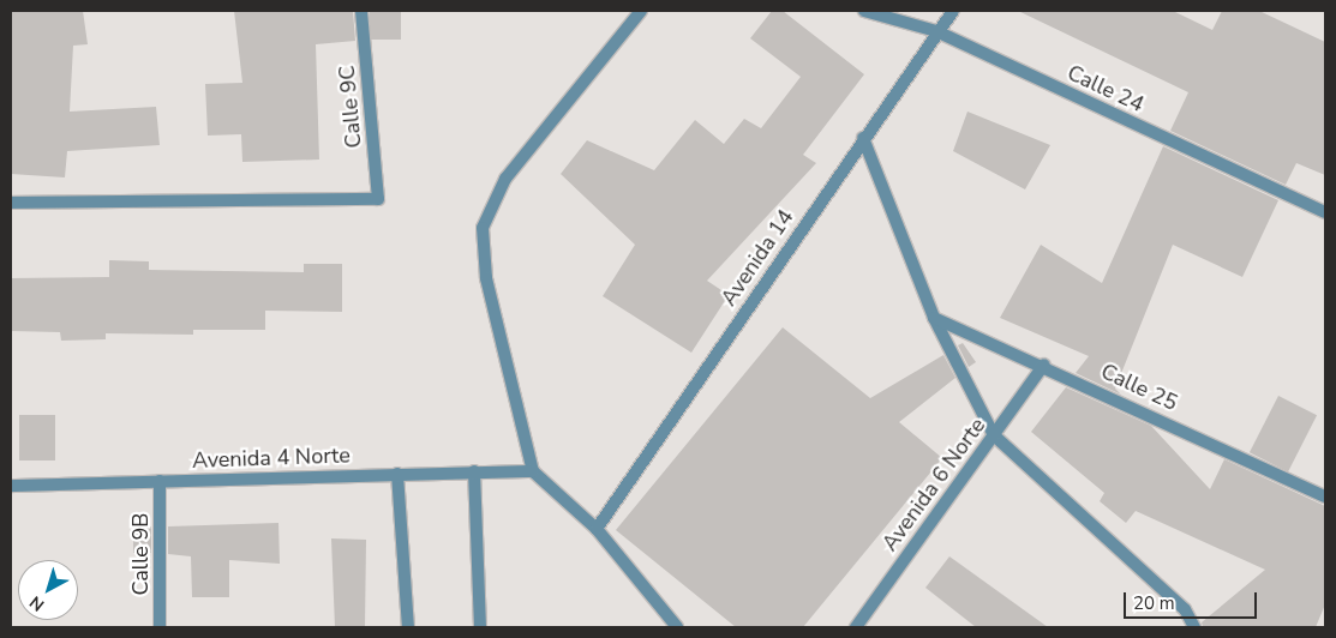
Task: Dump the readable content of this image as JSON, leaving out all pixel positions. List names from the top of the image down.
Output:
{
  "streets": {
    "street": [
      "Calle 24",
      "Calle 9C",
      "Avenida 14",
      "Calle 25",
      "Avenida 4 Norte",
      "Avenida 6 Norte",
      "Calle 9B"
    ]
  },
  "crossings": [
    ["Calle 24", "Avenida 14"],
    ["Calle 25", "Avenida 6 Norte"],
    ["Avenida 4 Norte", "Calle 9B"]
  ],
  "scale_bar": "20 m",
  "north": "bottom left"
}
